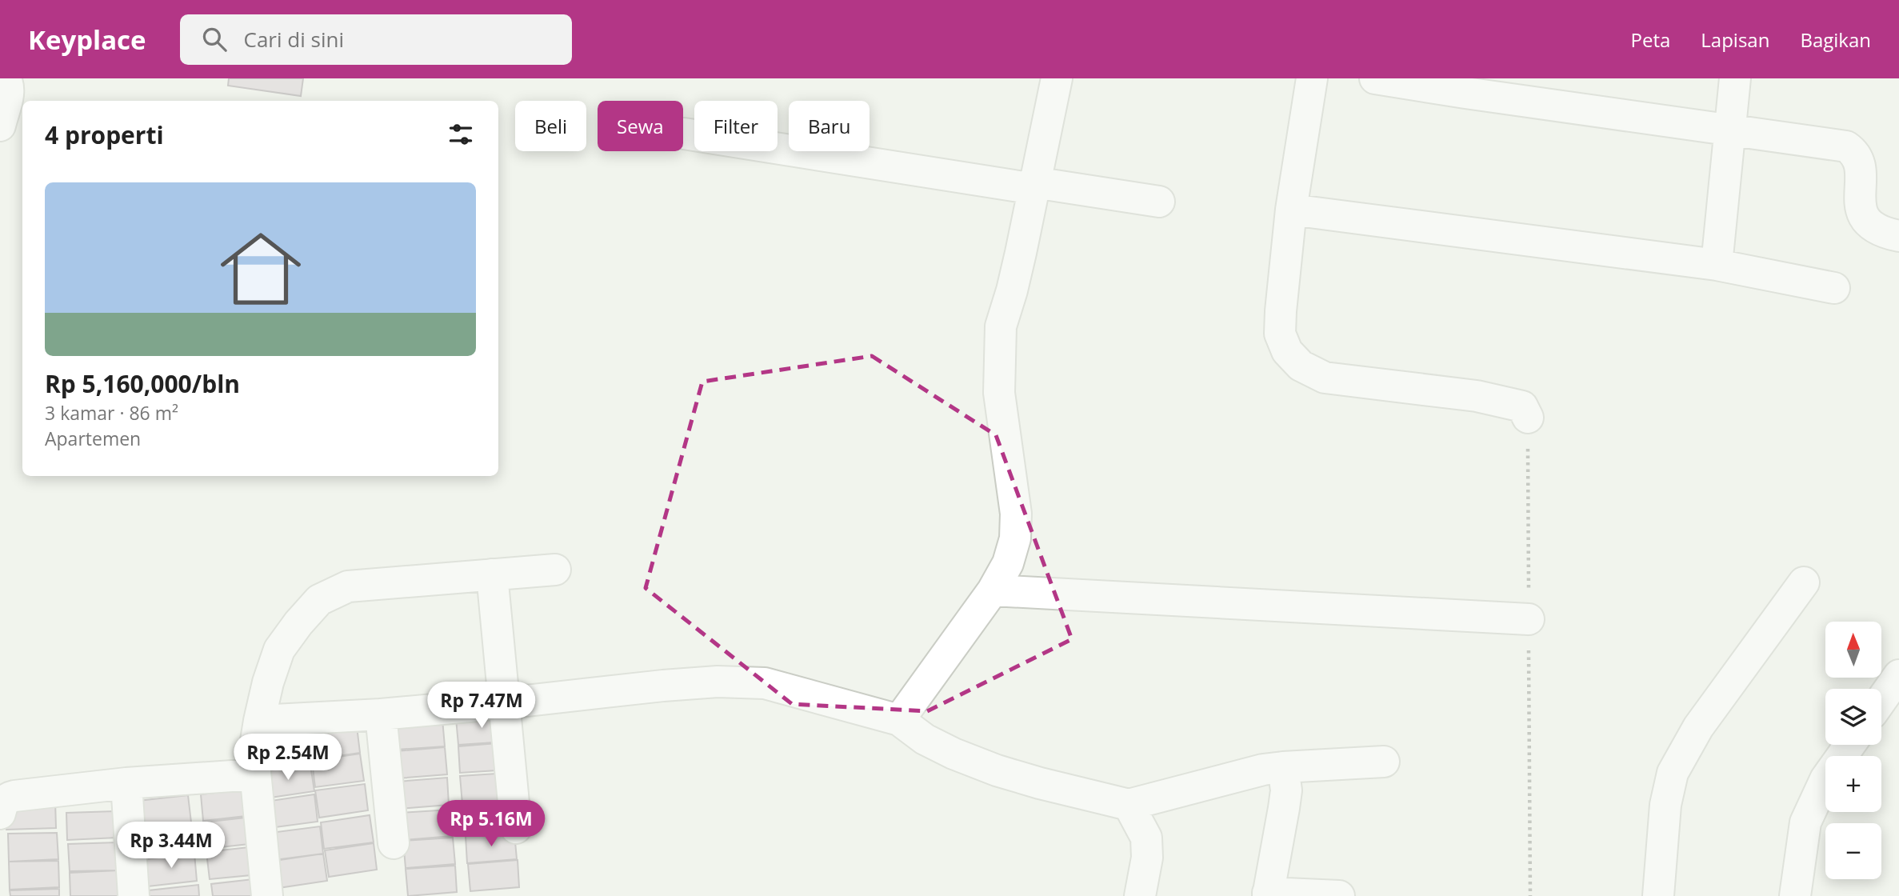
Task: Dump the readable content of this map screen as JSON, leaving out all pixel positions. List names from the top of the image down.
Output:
{
  "north": "top",
  "page": {
    "header": "Keyplace",
    "search": "Cari di sini",
    "nav": ["Peta", "Lapisan", "Bagikan"],
    "chip": [
      "Beli",
      "Sewa",
      "Filter",
      "Baru"
    ],
    "heading": "4 properti",
    "list": [
      {
        "name": "Rp 5,160,000/bln",
        "note": "3 kamar · 86 m² · Apartemen"
      }
    ],
    "map_buttons": ["+", "−"],
    "price": [
      "Rp 7.47M",
      "Rp 2.54M",
      "Rp 5.16M",
      "Rp 3.44M"
    ]
  }
}
